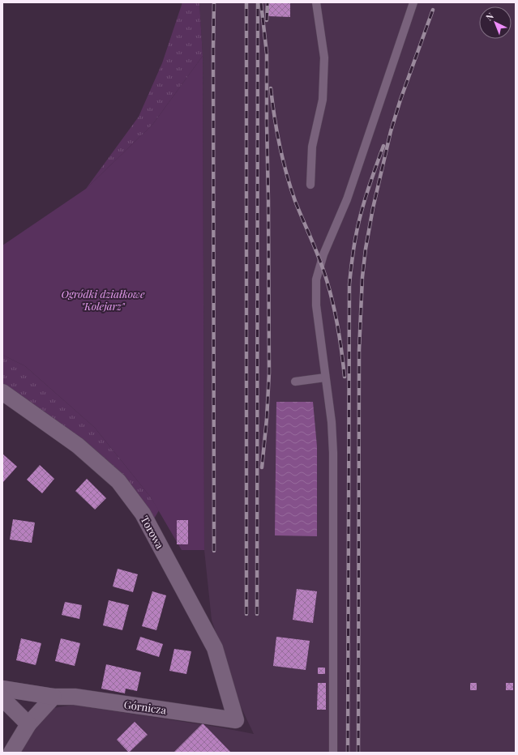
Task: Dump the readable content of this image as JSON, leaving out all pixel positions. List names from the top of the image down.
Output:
{
  "streets": {
    "street": ["Torowa", "Górnicza"]
  },
  "crossings": [
    ["Torowa", "Górnicza"]
  ],
  "parks": ["Ogródki działkowe \"Kolejarz\""],
  "north": "top left"
}
